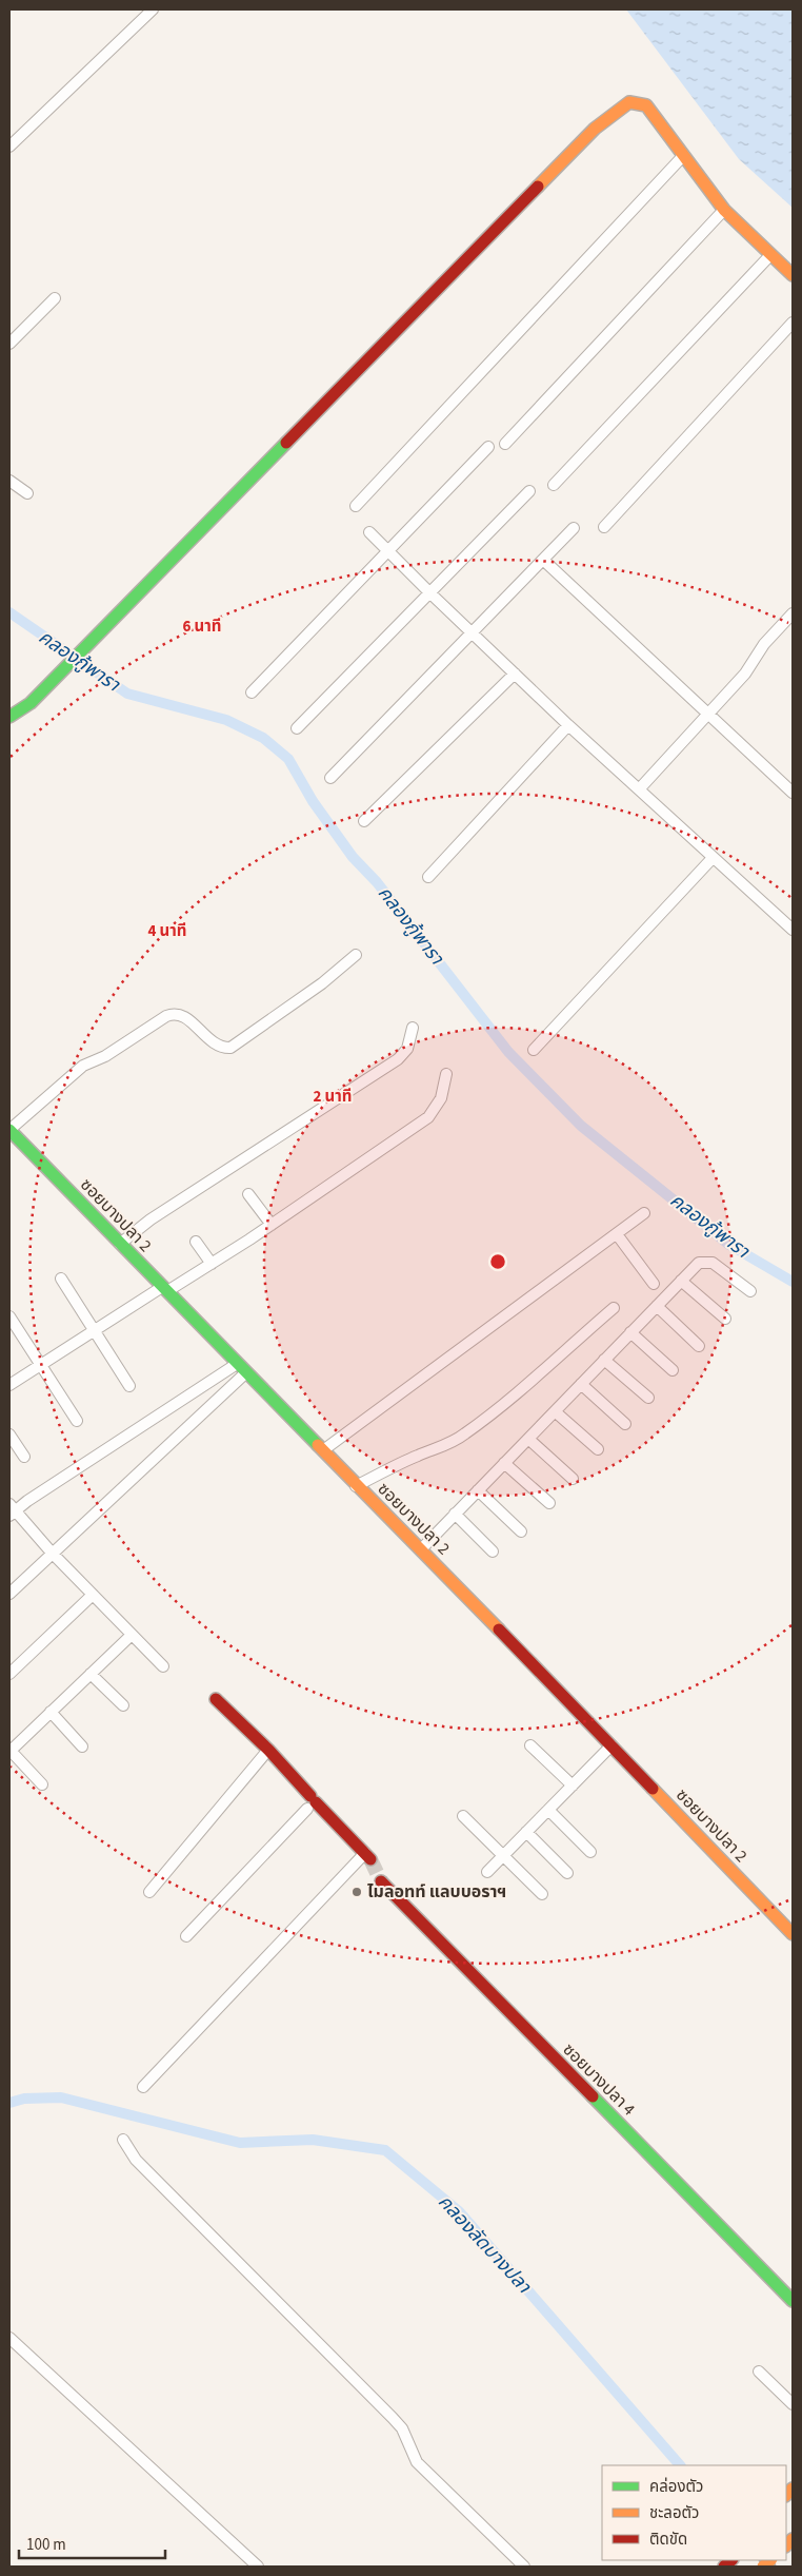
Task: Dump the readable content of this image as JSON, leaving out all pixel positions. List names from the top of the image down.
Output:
{
  "streets": {
    "street": ["ซอยบางปลา 2", "ซอยบางปลา 4"]
  },
  "water": ["คลองกู้พารา", "คลองลัดบางปลา"],
  "places": ["ไมลอทท์ แลบบอราฯ"],
  "legend": ["คล่องตัว", "ชะลอตัว", "ติดขัด"],
  "scale_bar": "100 m",
  "rings": ["6 นาที", "4 นาที", "2 นาที"]
}
